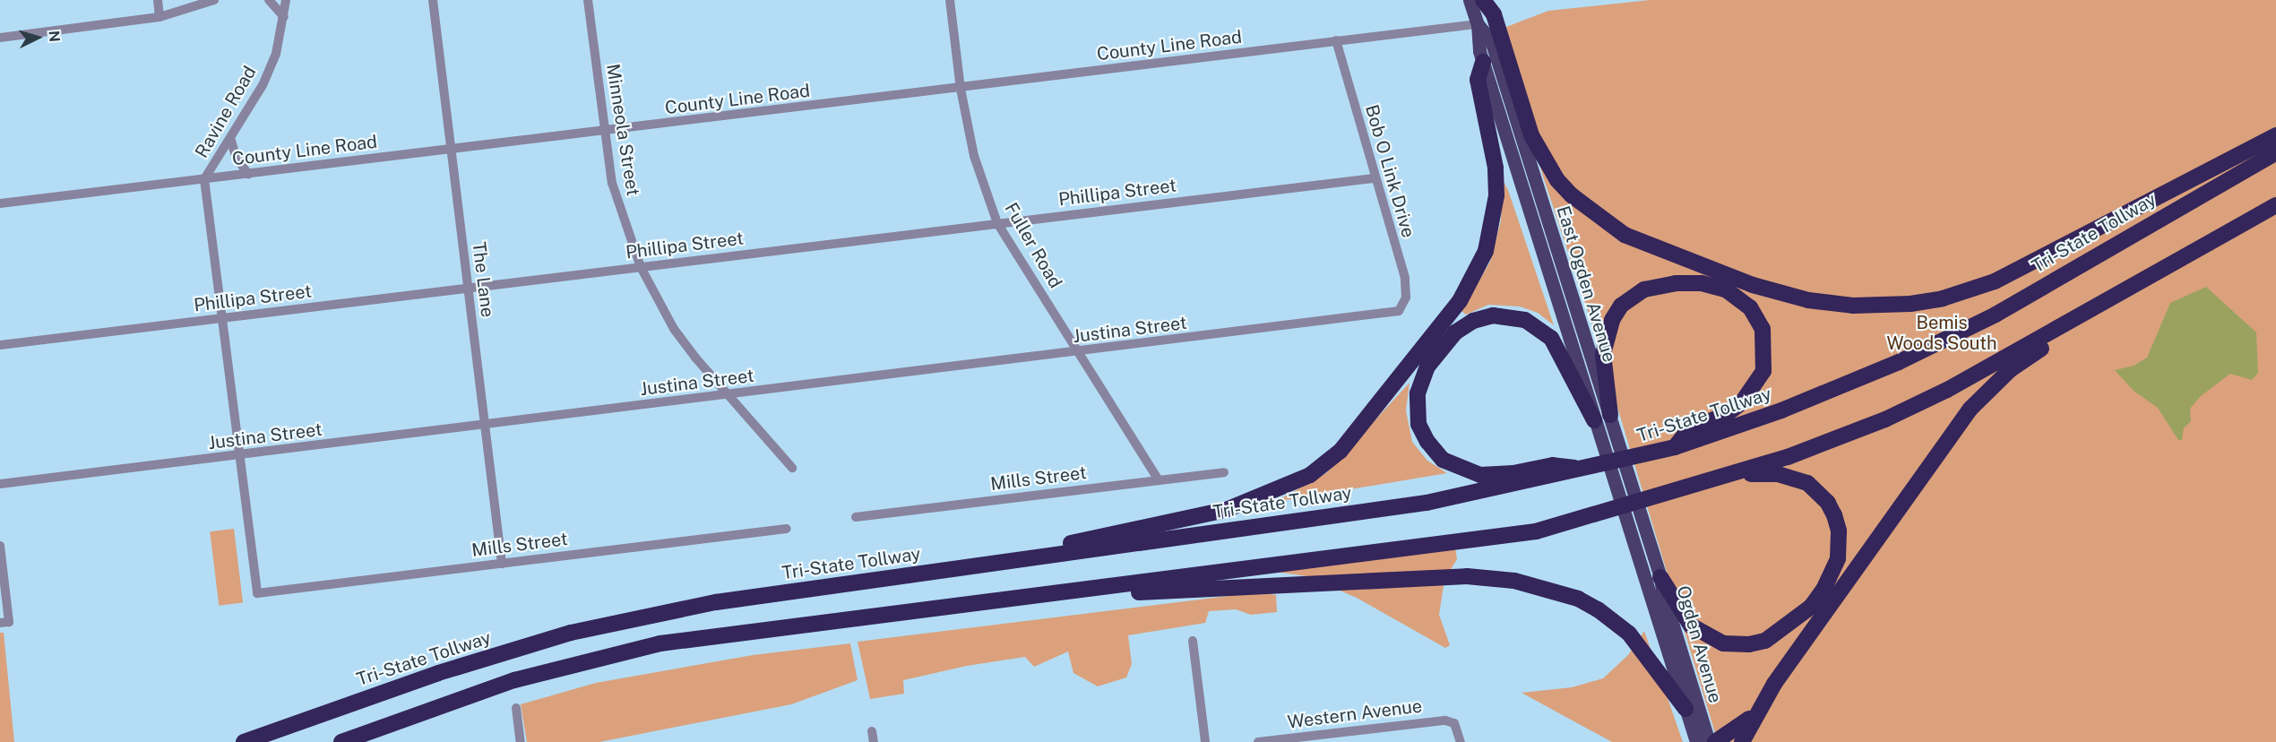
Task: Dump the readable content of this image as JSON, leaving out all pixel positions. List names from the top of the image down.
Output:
{
  "streets": {
    "highway": ["Tri-State Tollway"],
    "main road": ["East Ogden Avenue", "Ogden Avenue"],
    "street": [
      "County Line Road",
      "Ravine Road",
      "Minneola Street",
      "Bob O Link Drive",
      "Phillipa Street",
      "Fuller Road",
      "The Lane",
      "Justina Street",
      "Mills Street",
      "Western Avenue"
    ]
  },
  "crossings": [
    ["County Line Road", "Ravine Road"],
    ["County Line Road", "Minneola Street"],
    ["County Line Road", "Bob O Link Drive"],
    ["County Line Road", "Fuller Road"],
    ["County Line Road", "The Lane"],
    ["County Line Road", "East Ogden Avenue"],
    ["Ravine Road", "Phillipa Street"],
    ["Ravine Road", "Justina Street"],
    ["Ravine Road", "Mills Street"],
    ["Minneola Street", "Phillipa Street"],
    ["Minneola Street", "Justina Street"],
    ["Bob O Link Drive", "Phillipa Street"],
    ["Bob O Link Drive", "Justina Street"],
    ["Phillipa Street", "Fuller Road"],
    ["Phillipa Street", "The Lane"],
    ["Fuller Road", "Justina Street"],
    ["Fuller Road", "Mills Street"],
    ["The Lane", "Justina Street"],
    ["The Lane", "Mills Street"],
    ["East Ogden Avenue", "Ogden Avenue"]
  ],
  "parks": ["Bemis Woods South"],
  "north": "right"
}
